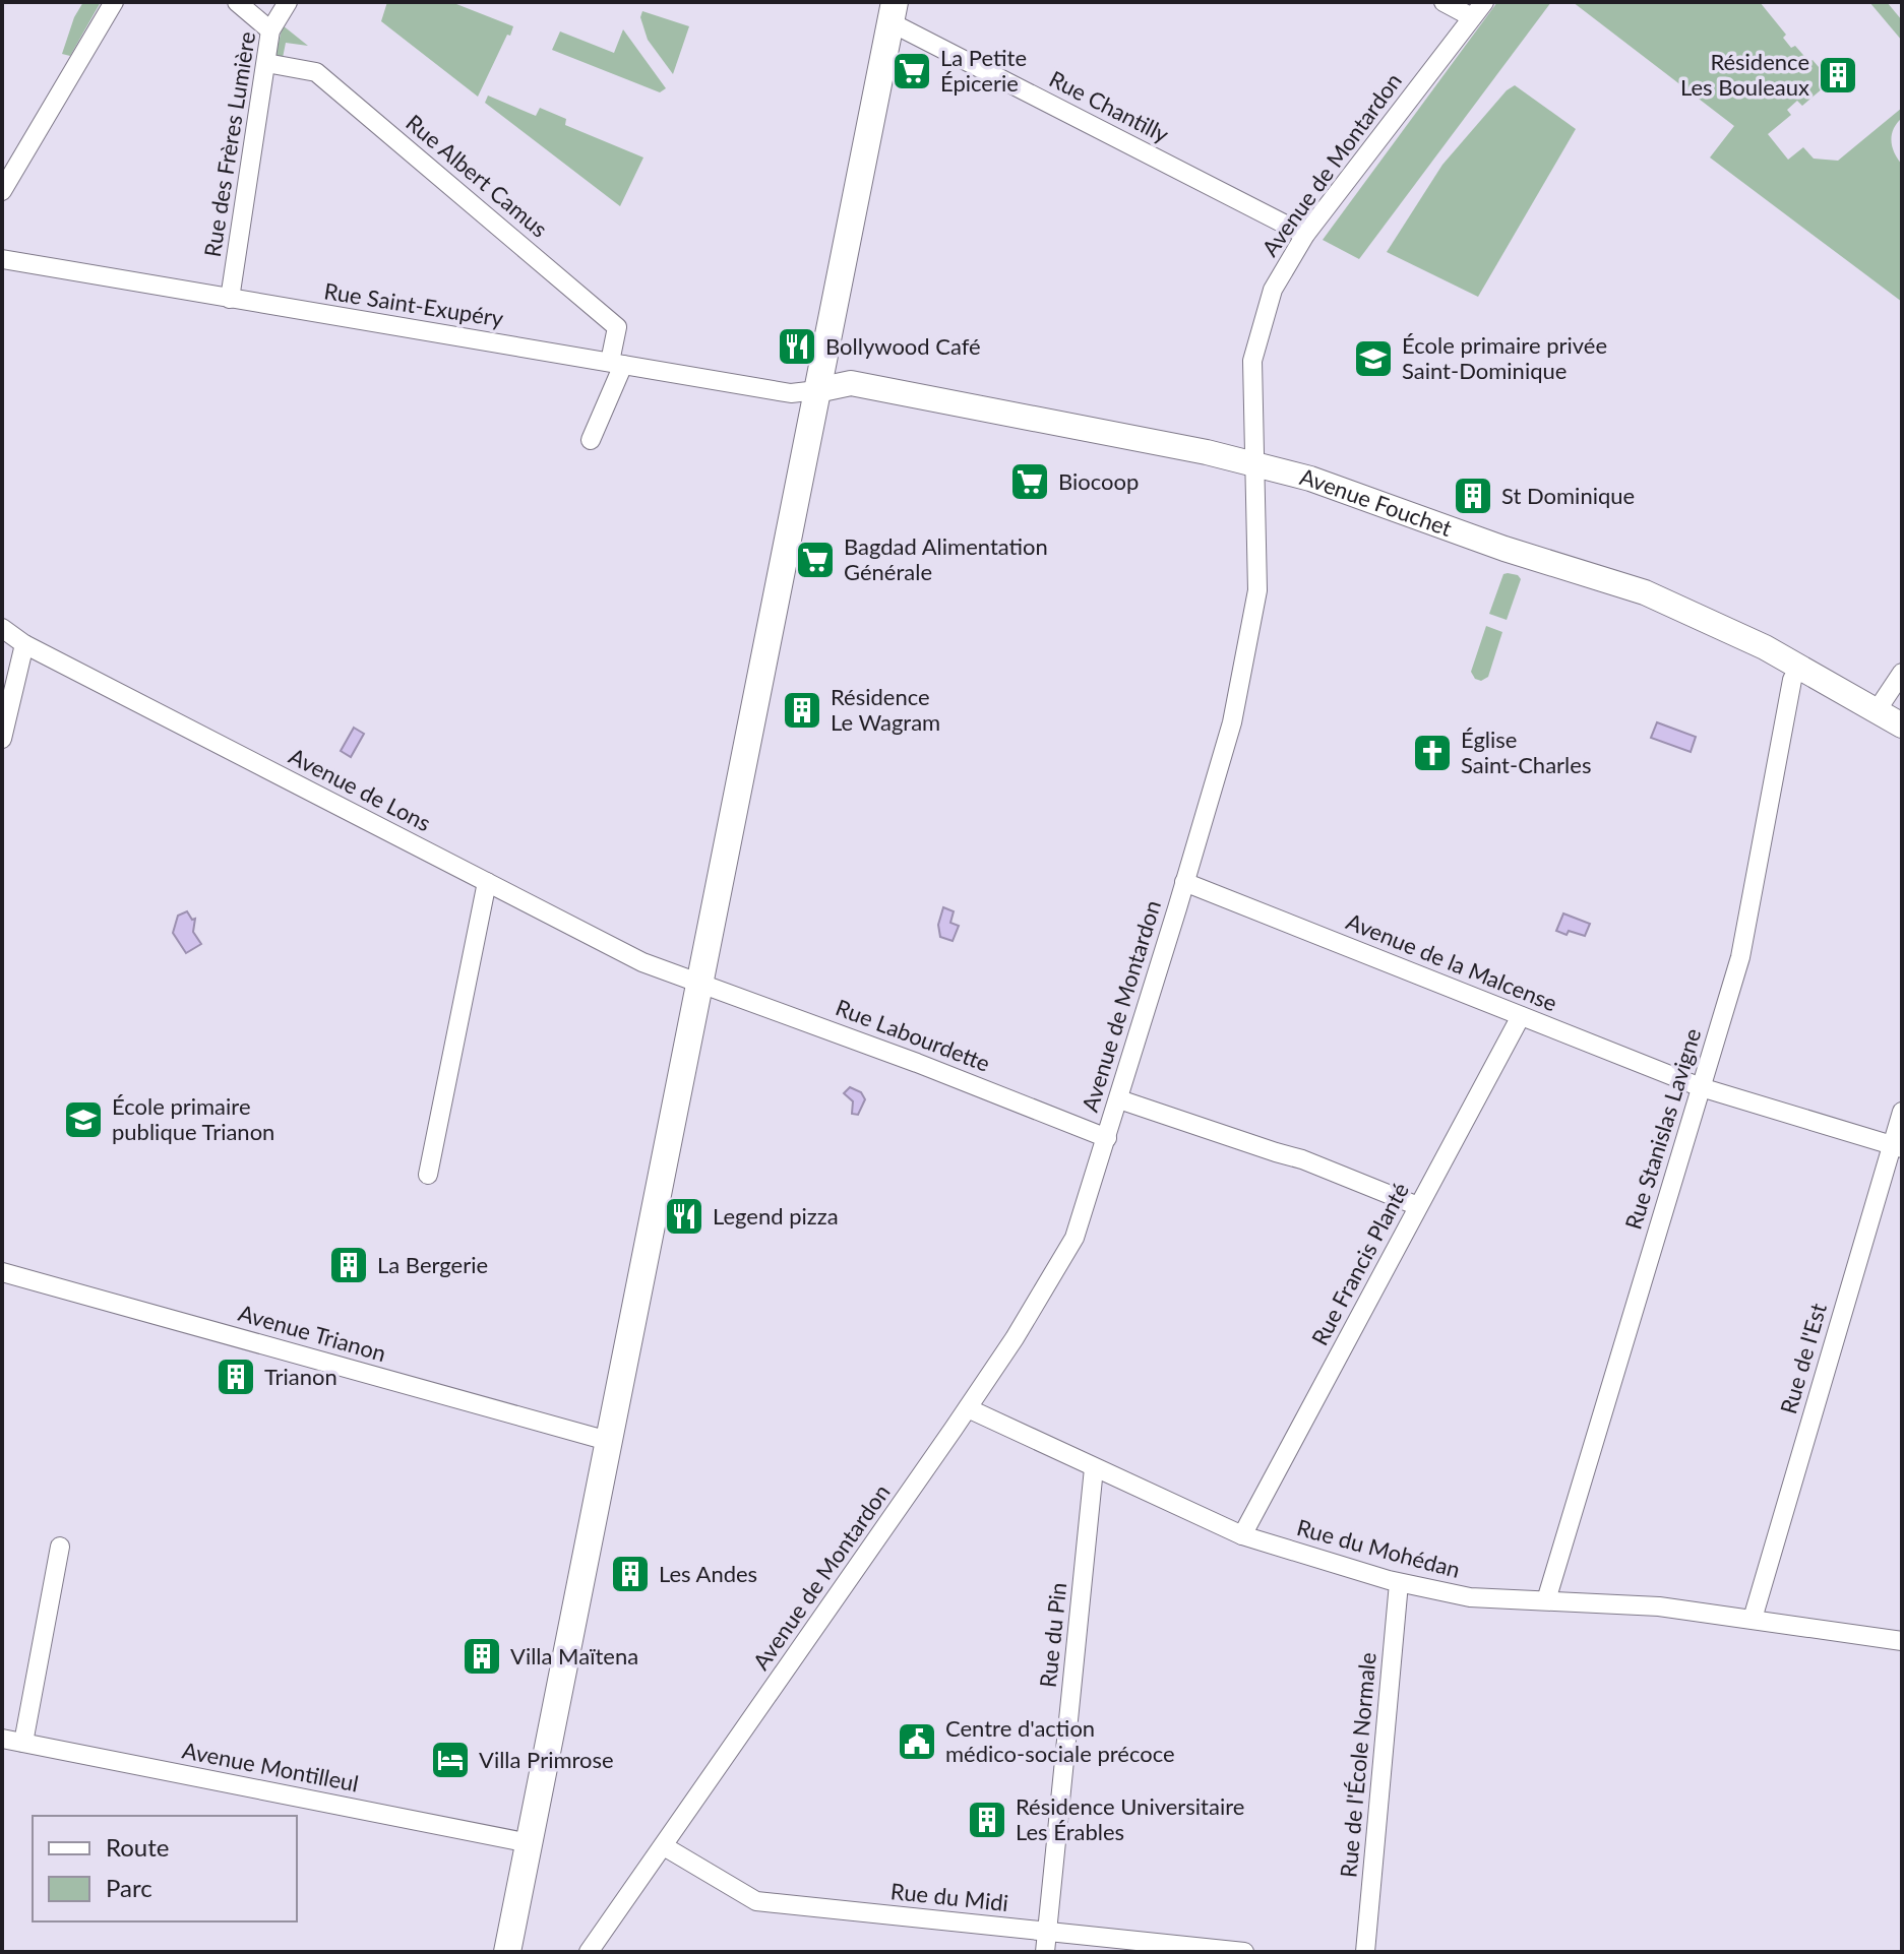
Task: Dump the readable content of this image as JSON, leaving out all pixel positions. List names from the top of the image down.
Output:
{
  "streets": {
    "street": [
      "Rue Chantilly",
      "Rue des Frères Lumière",
      "Avenue de Montardon",
      "Rue Albert Camus",
      "Rue Saint-Exupéry",
      "Avenue Fouchet",
      "Avenue de Lons",
      "Avenue de la Malcense",
      "Rue Labourdette",
      "Rue Stanislas Lavigne",
      "Rue Francis Planté",
      "Avenue Trianon",
      "Rue de l'Est",
      "Rue du Mohédan",
      "Rue du Pin",
      "Rue de l'École Normale",
      "Avenue Montilleul",
      "Rue du Midi"
    ]
  },
  "crossings": [
    ["Rue Chantilly", "Avenue de Montardon"],
    ["Rue des Frères Lumière", "Rue Albert Camus"],
    ["Rue des Frères Lumière", "Rue Saint-Exupéry"],
    ["Avenue de Montardon", "Avenue Fouchet"],
    ["Avenue de Montardon", "Avenue de la Malcense"],
    ["Avenue de Montardon", "Rue Labourdette"],
    ["Avenue de Montardon", "Rue du Mohédan"],
    ["Avenue de Montardon", "Rue du Midi"],
    ["Rue Albert Camus", "Rue Saint-Exupéry"],
    ["Rue Saint-Exupéry", "Avenue Fouchet"],
    ["Avenue Fouchet", "Rue Stanislas Lavigne"],
    ["Avenue de Lons", "Rue Labourdette"],
    ["Avenue de la Malcense", "Rue Stanislas Lavigne"],
    ["Avenue de la Malcense", "Rue Francis Planté"],
    ["Avenue de la Malcense", "Rue de l'Est"],
    ["Rue Stanislas Lavigne", "Rue du Mohédan"],
    ["Rue Francis Planté", "Rue du Mohédan"],
    ["Rue de l'Est", "Rue du Mohédan"],
    ["Rue du Mohédan", "Rue du Pin"],
    ["Rue du Mohédan", "Rue de l'École Normale"],
    ["Rue du Pin", "Rue du Midi"]
  ],
  "places": {
    "supermarket": ["La Petite Épicerie", "Biocoop", "Bagdad Alimentation Générale"],
    "building": [
      "Résidence Les Bouleaux",
      "St Dominique",
      "Résidence Le Wagram",
      "La Bergerie",
      "Trianon",
      "Les Andes",
      "Villa Maïtena",
      "Résidence Universitaire Les Érables"
    ],
    "restaurant": ["Bollywood Café", "Legend pizza"],
    "school or university": ["École primaire privée Saint-Dominique", "École primaire publique Trianon"],
    "church": ["Église Saint-Charles"],
    "public building": ["Centre d'action médico-sociale précoce"],
    "hotel": ["Villa Primrose"]
  },
  "legend": ["Route", "Parc"]
}
